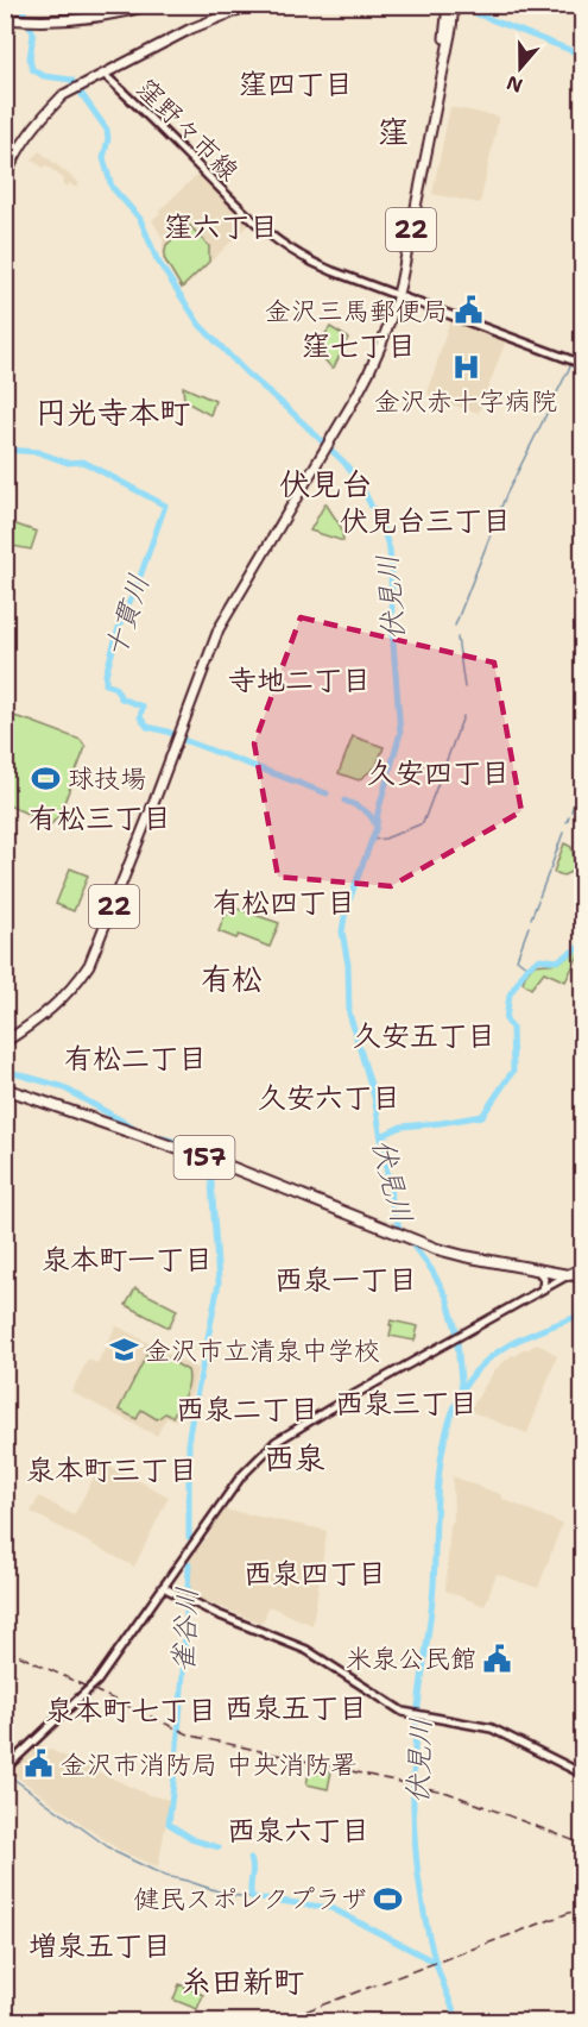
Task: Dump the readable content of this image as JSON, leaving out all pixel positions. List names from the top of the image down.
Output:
{
  "streets": {
    "highway": ["157"],
    "main road": ["窪野々市線", "22"]
  },
  "crossings": [
    ["窪野々市線", "22"]
  ],
  "districts": [
    "窪四丁目",
    "窪",
    "窪六丁目",
    "窪七丁目",
    "円光寺本町",
    "伏見台",
    "伏見台三丁目",
    "寺地二丁目",
    "久安四丁目",
    "有松三丁目",
    "有松四丁目",
    "有松",
    "久安五丁目",
    "有松二丁目",
    "久安六丁目",
    "泉本町一丁目",
    "西泉一丁目",
    "西泉三丁目",
    "西泉二丁目",
    "西泉",
    "泉本町三丁目",
    "西泉四丁目",
    "西泉五丁目",
    "泉本町七丁目",
    "西泉六丁目",
    "増泉五丁目",
    "糸田新町"
  ],
  "water": ["伏見川", "十貫川", "雀谷川"],
  "places": {
    "public building": ["金沢三馬郵便局", "米泉公民館", "金沢市消防局 中央消防署"],
    "hospital": ["金沢赤十字病院"],
    "sports": ["球技場", "健民スポレクプラザ"],
    "school or university": ["金沢市立清泉中学校"]
  },
  "north": "bottom"
}
